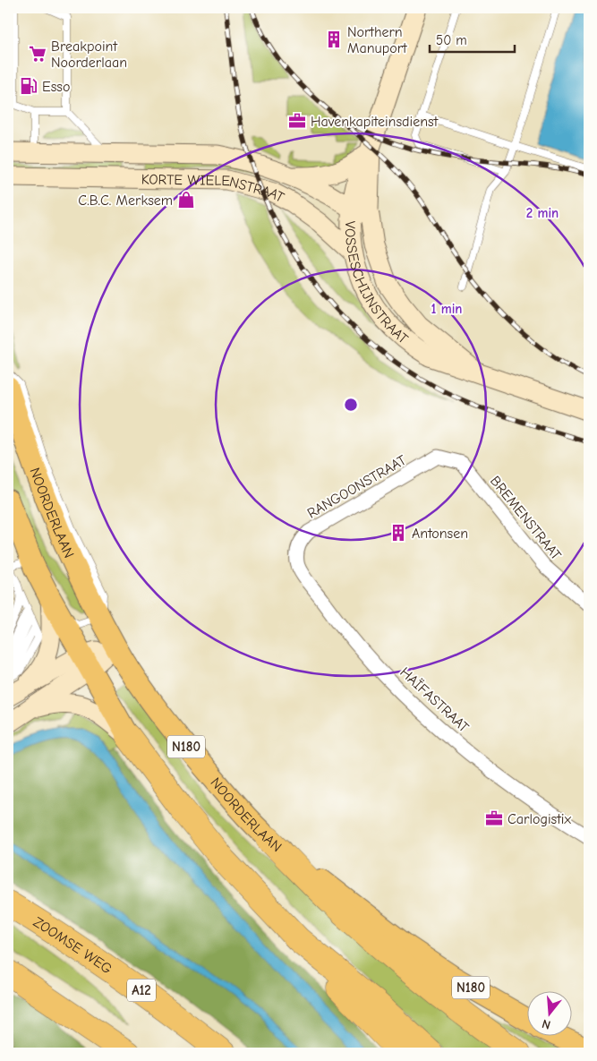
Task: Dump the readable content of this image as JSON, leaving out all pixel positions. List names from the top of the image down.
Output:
{
  "streets": {
    "highway": ["N180", "ZOOMSE WEG", "A12"],
    "main road": ["NOORDERLAAN"],
    "street": [
      "KORTE WIELENSTRAAT",
      "VOSSESCHIJNSTRAAT",
      "RANGOONSTRAAT",
      "BREMENSTRAAT",
      "HAÏFASTRAAT"
    ]
  },
  "crossings": [
    ["KORTE WIELENSTRAAT", "VOSSESCHIJNSTRAAT"],
    ["RANGOONSTRAAT", "BREMENSTRAAT"],
    ["RANGOONSTRAAT", "HAÏFASTRAAT"]
  ],
  "places": {
    "building": ["Northern Manuport", "Antonsen"],
    "supermarket": ["Breakpoint Noorderlaan"],
    "fuel station": ["Esso"],
    "office": ["Havenkapiteinsdienst", "Carlogistix"],
    "shop": ["C.B.C. Merksem"]
  },
  "scale_bar": "50 m",
  "north": "bottom",
  "rings": ["2 min", "1 min"]
}
